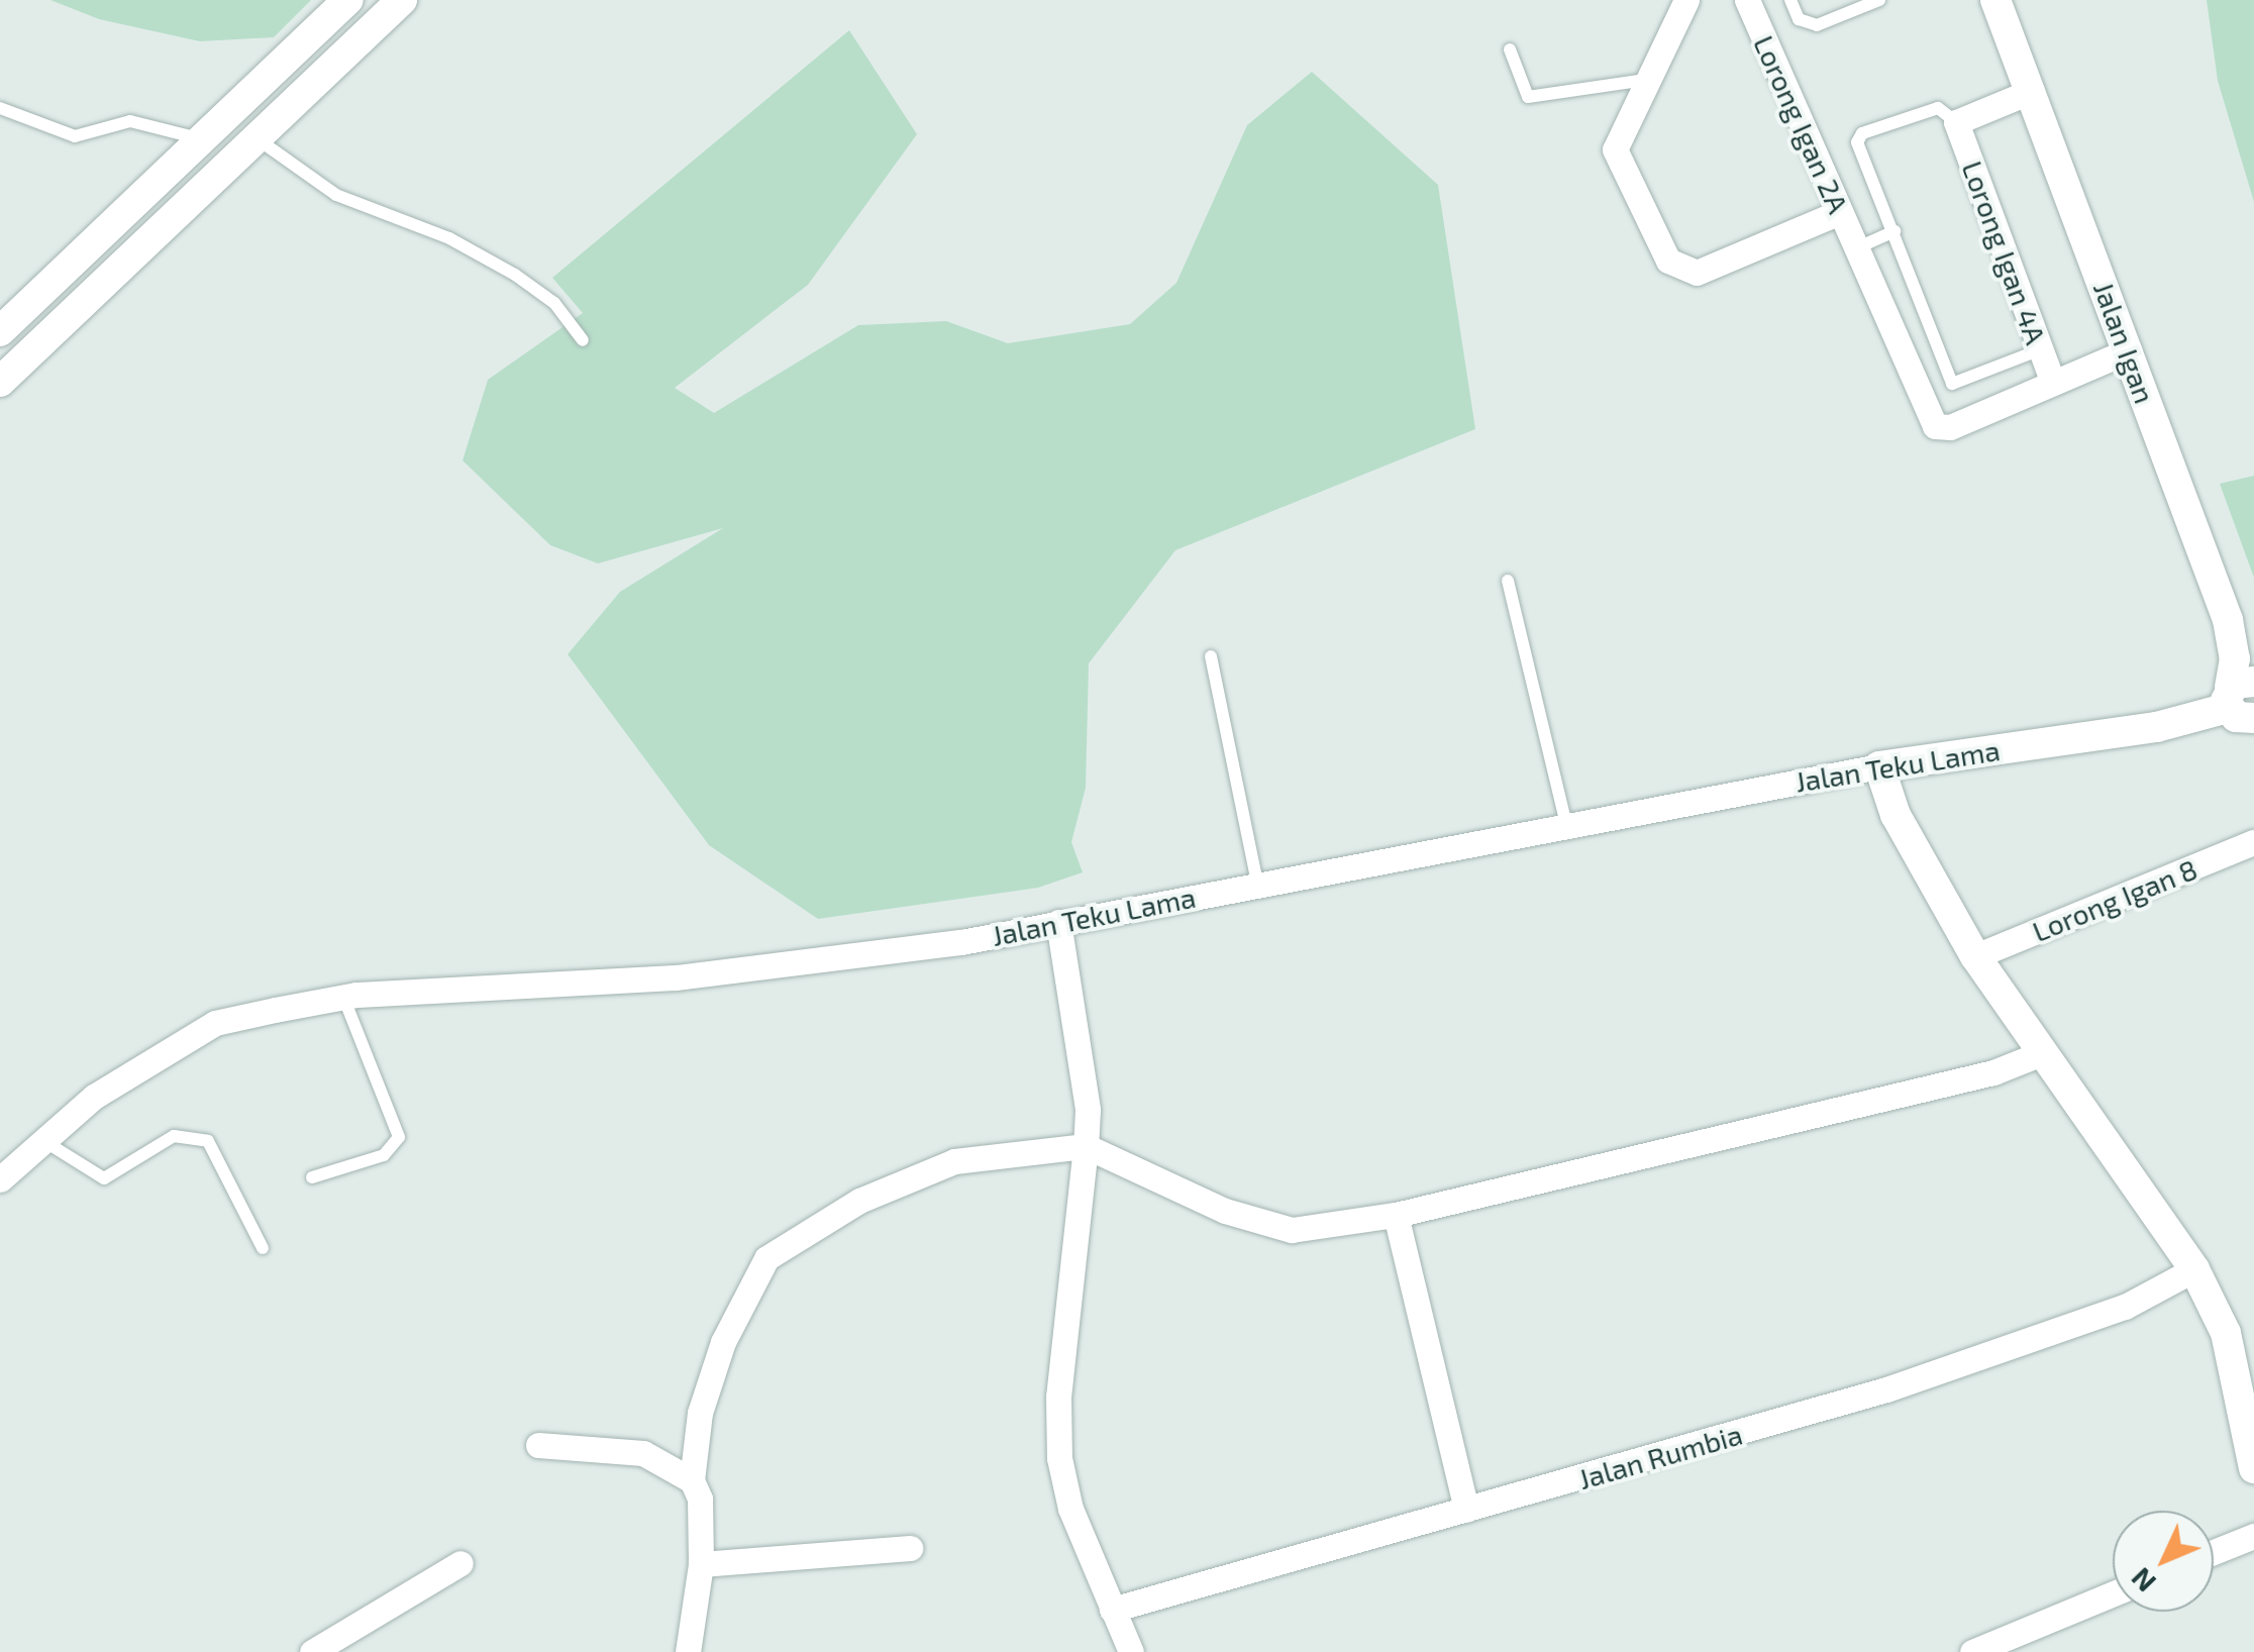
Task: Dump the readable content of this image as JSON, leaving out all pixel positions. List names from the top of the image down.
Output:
{
  "streets": {
    "street": [
      "Lorong Igan 2A",
      "Lorong Igan 4A",
      "Jalan Igan",
      "Jalan Teku Lama",
      "Lorong Igan 8",
      "Jalan Rumbia"
    ]
  },
  "crossings": [
    ["Lorong Igan 2A", "Lorong Igan 4A"],
    ["Jalan Igan", "Jalan Teku Lama"]
  ],
  "north": "bottom left"
}
